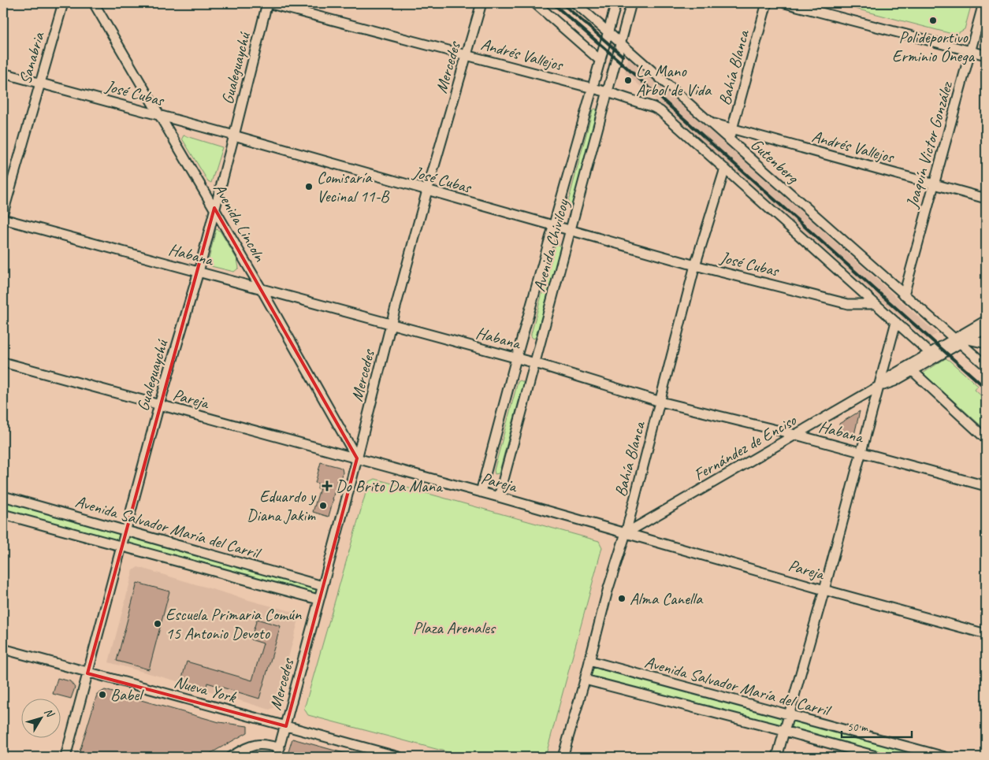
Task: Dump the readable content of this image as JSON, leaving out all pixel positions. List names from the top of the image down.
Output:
{
  "streets": {
    "street": [
      "Andrés Vallejos",
      "Sanabria",
      "Mercedes",
      "Bahía Blanca",
      "Gualeguaychú",
      "José Cubas",
      "Joaquín Victor González",
      "Gutenberg",
      "Avenida Lincoln",
      "Avenida Chivilcoy",
      "Habana",
      "Pareja",
      "Fernández de Enciso",
      "Avenida Salvador María del Carril",
      "Nueva York"
    ]
  },
  "crossings": [
    ["Andrés Vallejos", "Mercedes"],
    ["Andrés Vallejos", "Bahía Blanca"],
    ["Andrés Vallejos", "Gualeguaychú"],
    ["Andrés Vallejos", "Joaquín Victor González"],
    ["Andrés Vallejos", "Gutenberg"],
    ["Andrés Vallejos", "Avenida Chivilcoy"],
    ["Sanabria", "José Cubas"],
    ["Mercedes", "José Cubas"],
    ["Mercedes", "Avenida Lincoln"],
    ["Mercedes", "Habana"],
    ["Mercedes", "Pareja"],
    ["Mercedes", "Avenida Salvador María del Carril"],
    ["Mercedes", "Nueva York"],
    ["Bahía Blanca", "José Cubas"],
    ["Bahía Blanca", "Gutenberg"],
    ["Bahía Blanca", "Habana"],
    ["Bahía Blanca", "Pareja"],
    ["Bahía Blanca", "Fernández de Enciso"],
    ["Bahía Blanca", "Avenida Salvador María del Carril"],
    ["Gualeguaychú", "José Cubas"],
    ["Gualeguaychú", "Avenida Lincoln"],
    ["Gualeguaychú", "Habana"],
    ["Gualeguaychú", "Pareja"],
    ["Gualeguaychú", "Avenida Salvador María del Carril"],
    ["Gualeguaychú", "Nueva York"],
    ["José Cubas", "Avenida Lincoln"],
    ["José Cubas", "Avenida Chivilcoy"],
    ["Joaquín Victor González", "Gutenberg"],
    ["Gutenberg", "Avenida Chivilcoy"],
    ["Gutenberg", "Fernández de Enciso"],
    ["Avenida Lincoln", "Habana"],
    ["Avenida Lincoln", "Pareja"],
    ["Avenida Chivilcoy", "Habana"],
    ["Avenida Chivilcoy", "Pareja"],
    ["Habana", "Fernández de Enciso"],
    ["Pareja", "Fernández de Enciso"]
  ],
  "parks": ["Plaza Arenales"],
  "places": {
    "other": [
      "Polideportivo Erminio Ónega",
      "La Mano Árbol de Vida",
      "Comisaría Vecinal 11-B",
      "Eduardo y Diana Jakim",
      "Alma Canella",
      "Escuela Primaria Común 15 Antonio Devoto",
      "Babel"
    ],
    "health": ["Do Brito Da Mana"]
  },
  "scale_bar": "50 m",
  "north": "top right"
}
